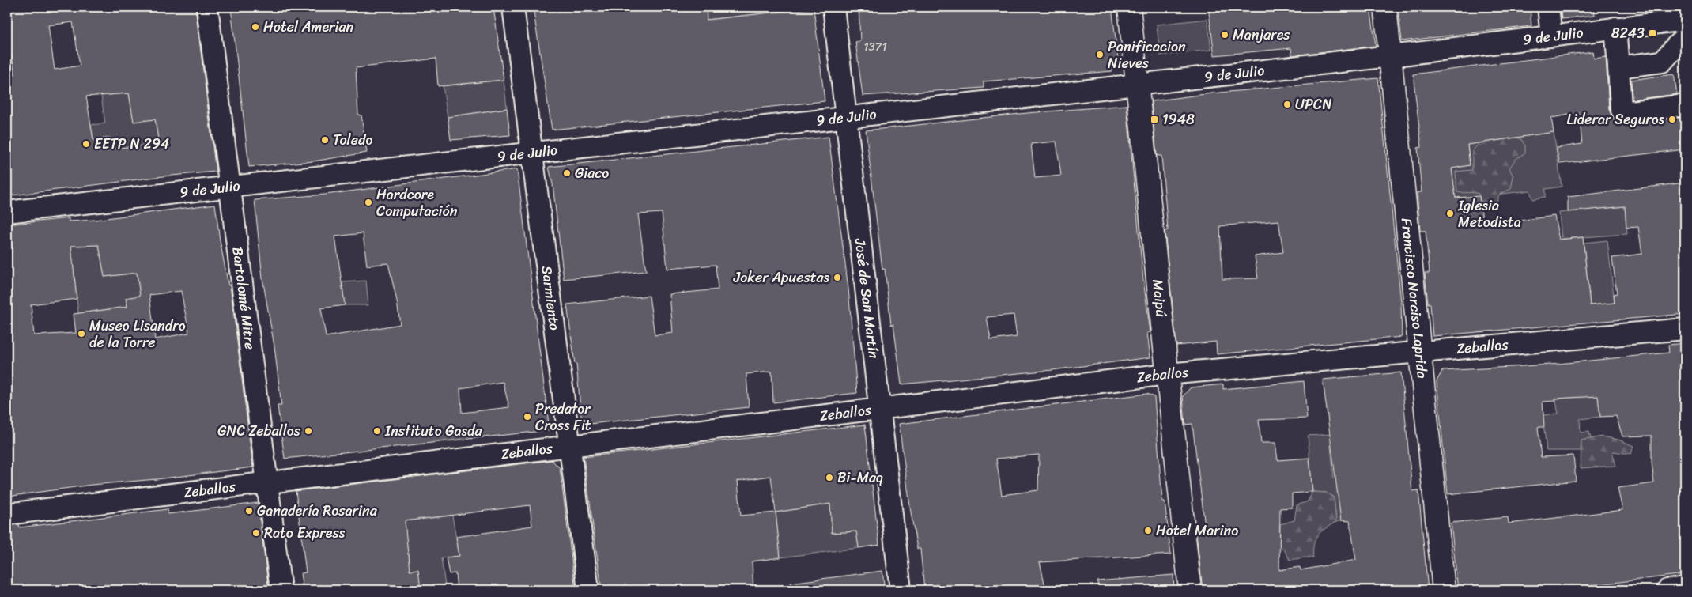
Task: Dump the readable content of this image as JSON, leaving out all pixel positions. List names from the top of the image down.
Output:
{
  "streets": {
    "main road": ["Maipú", "Francisco Narciso Laprida"],
    "street": [
      "9 de Julio",
      "Bartolomé Mitre",
      "Sarmiento",
      "José de San Martín",
      "Zeballos"
    ]
  },
  "crossings": [
    ["9 de Julio", "Bartolomé Mitre"],
    ["9 de Julio", "Sarmiento"],
    ["9 de Julio", "José de San Martín"],
    ["9 de Julio", "Maipú"],
    ["9 de Julio", "Francisco Narciso Laprida"],
    ["Bartolomé Mitre", "Zeballos"],
    ["Sarmiento", "Zeballos"],
    ["José de San Martín", "Zeballos"],
    ["Maipú", "Zeballos"],
    ["Francisco Narciso Laprida", "Zeballos"]
  ],
  "places": {
    "other": [
      "Hotel Amerian",
      "Manjares",
      "Panificacion Nieves",
      "UPCN",
      "Liderar Seguros",
      "Toledo",
      "EETP N 294",
      "Giaco",
      "Hardcore Computación",
      "Iglesia Metodista",
      "Joker Apuestas",
      "Museo Lisandro de la Torre",
      "Predator Cross Fit",
      "GNC Zeballos",
      "Instituto Gasda",
      "Bi-Maq",
      "Ganadería Rosarina",
      "Hotel Marino",
      "Rato Express"
    ],
    "transit": ["8243", "1948"]
  },
  "house_numbers": ["1371"]
}
